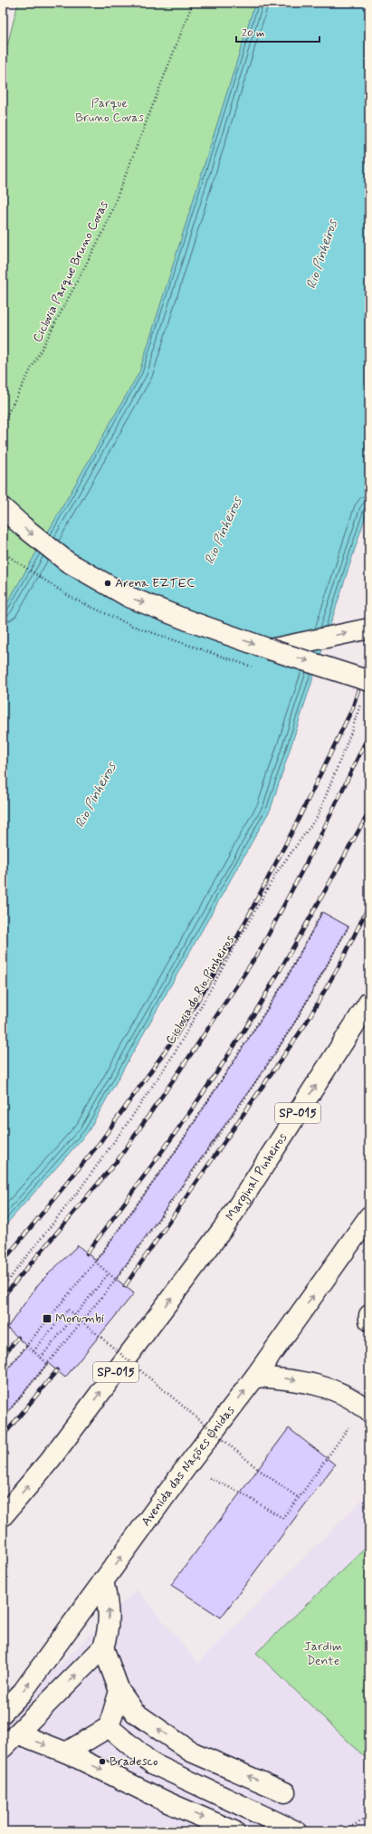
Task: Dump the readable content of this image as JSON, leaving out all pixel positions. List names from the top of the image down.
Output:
{
  "streets": {
    "main road": ["SP-015", "Marginal Pinheiros", "Avenida das Nações Unidas"],
    "path": ["Ciclovia Parque Bruno Covas", "Ciclovia do Rio Pinheiros"]
  },
  "one_way": ["Marginal Pinheiros"],
  "water": ["Rio Pinheiros"],
  "parks": ["Parque Bruno Covas", "Jardim Dente"],
  "places": {
    "other": ["Arena EZTEC", "Bradesco"],
    "transit": ["Morumbi"]
  },
  "scale_bar": "20 m"
}
